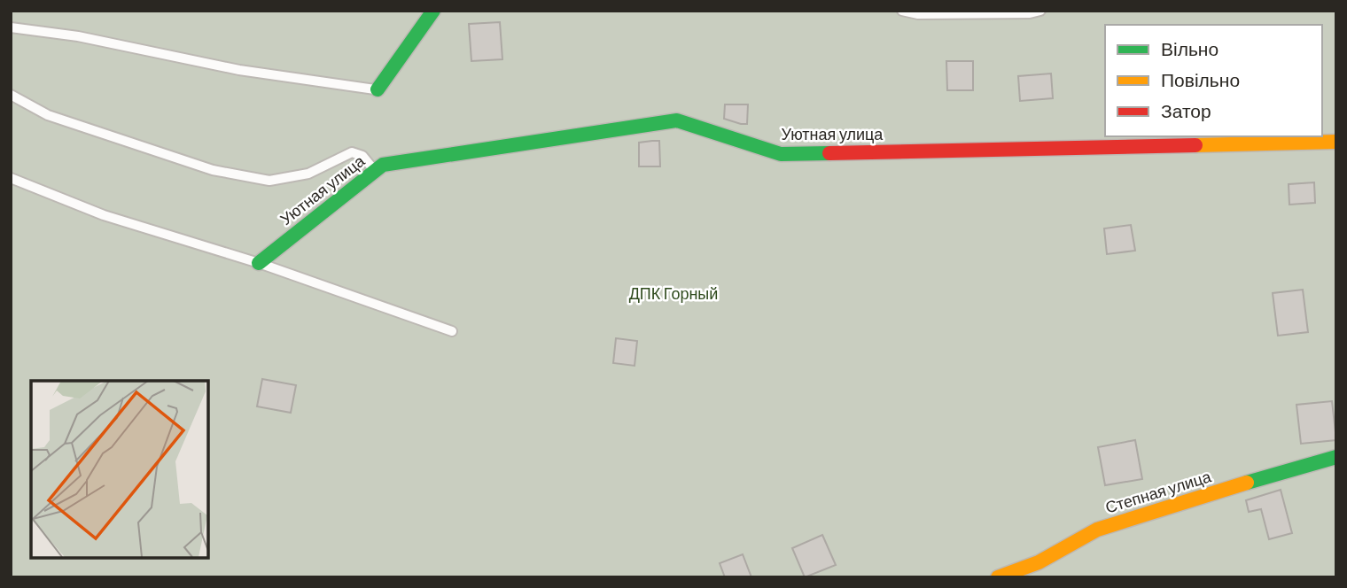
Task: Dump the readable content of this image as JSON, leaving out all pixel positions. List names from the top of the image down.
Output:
{
  "streets": {
    "street": ["Уютная улица", "Степная улица"]
  },
  "parks": ["ДПК Горный"],
  "legend": ["Вільно", "Повільно", "Затор"]
}
